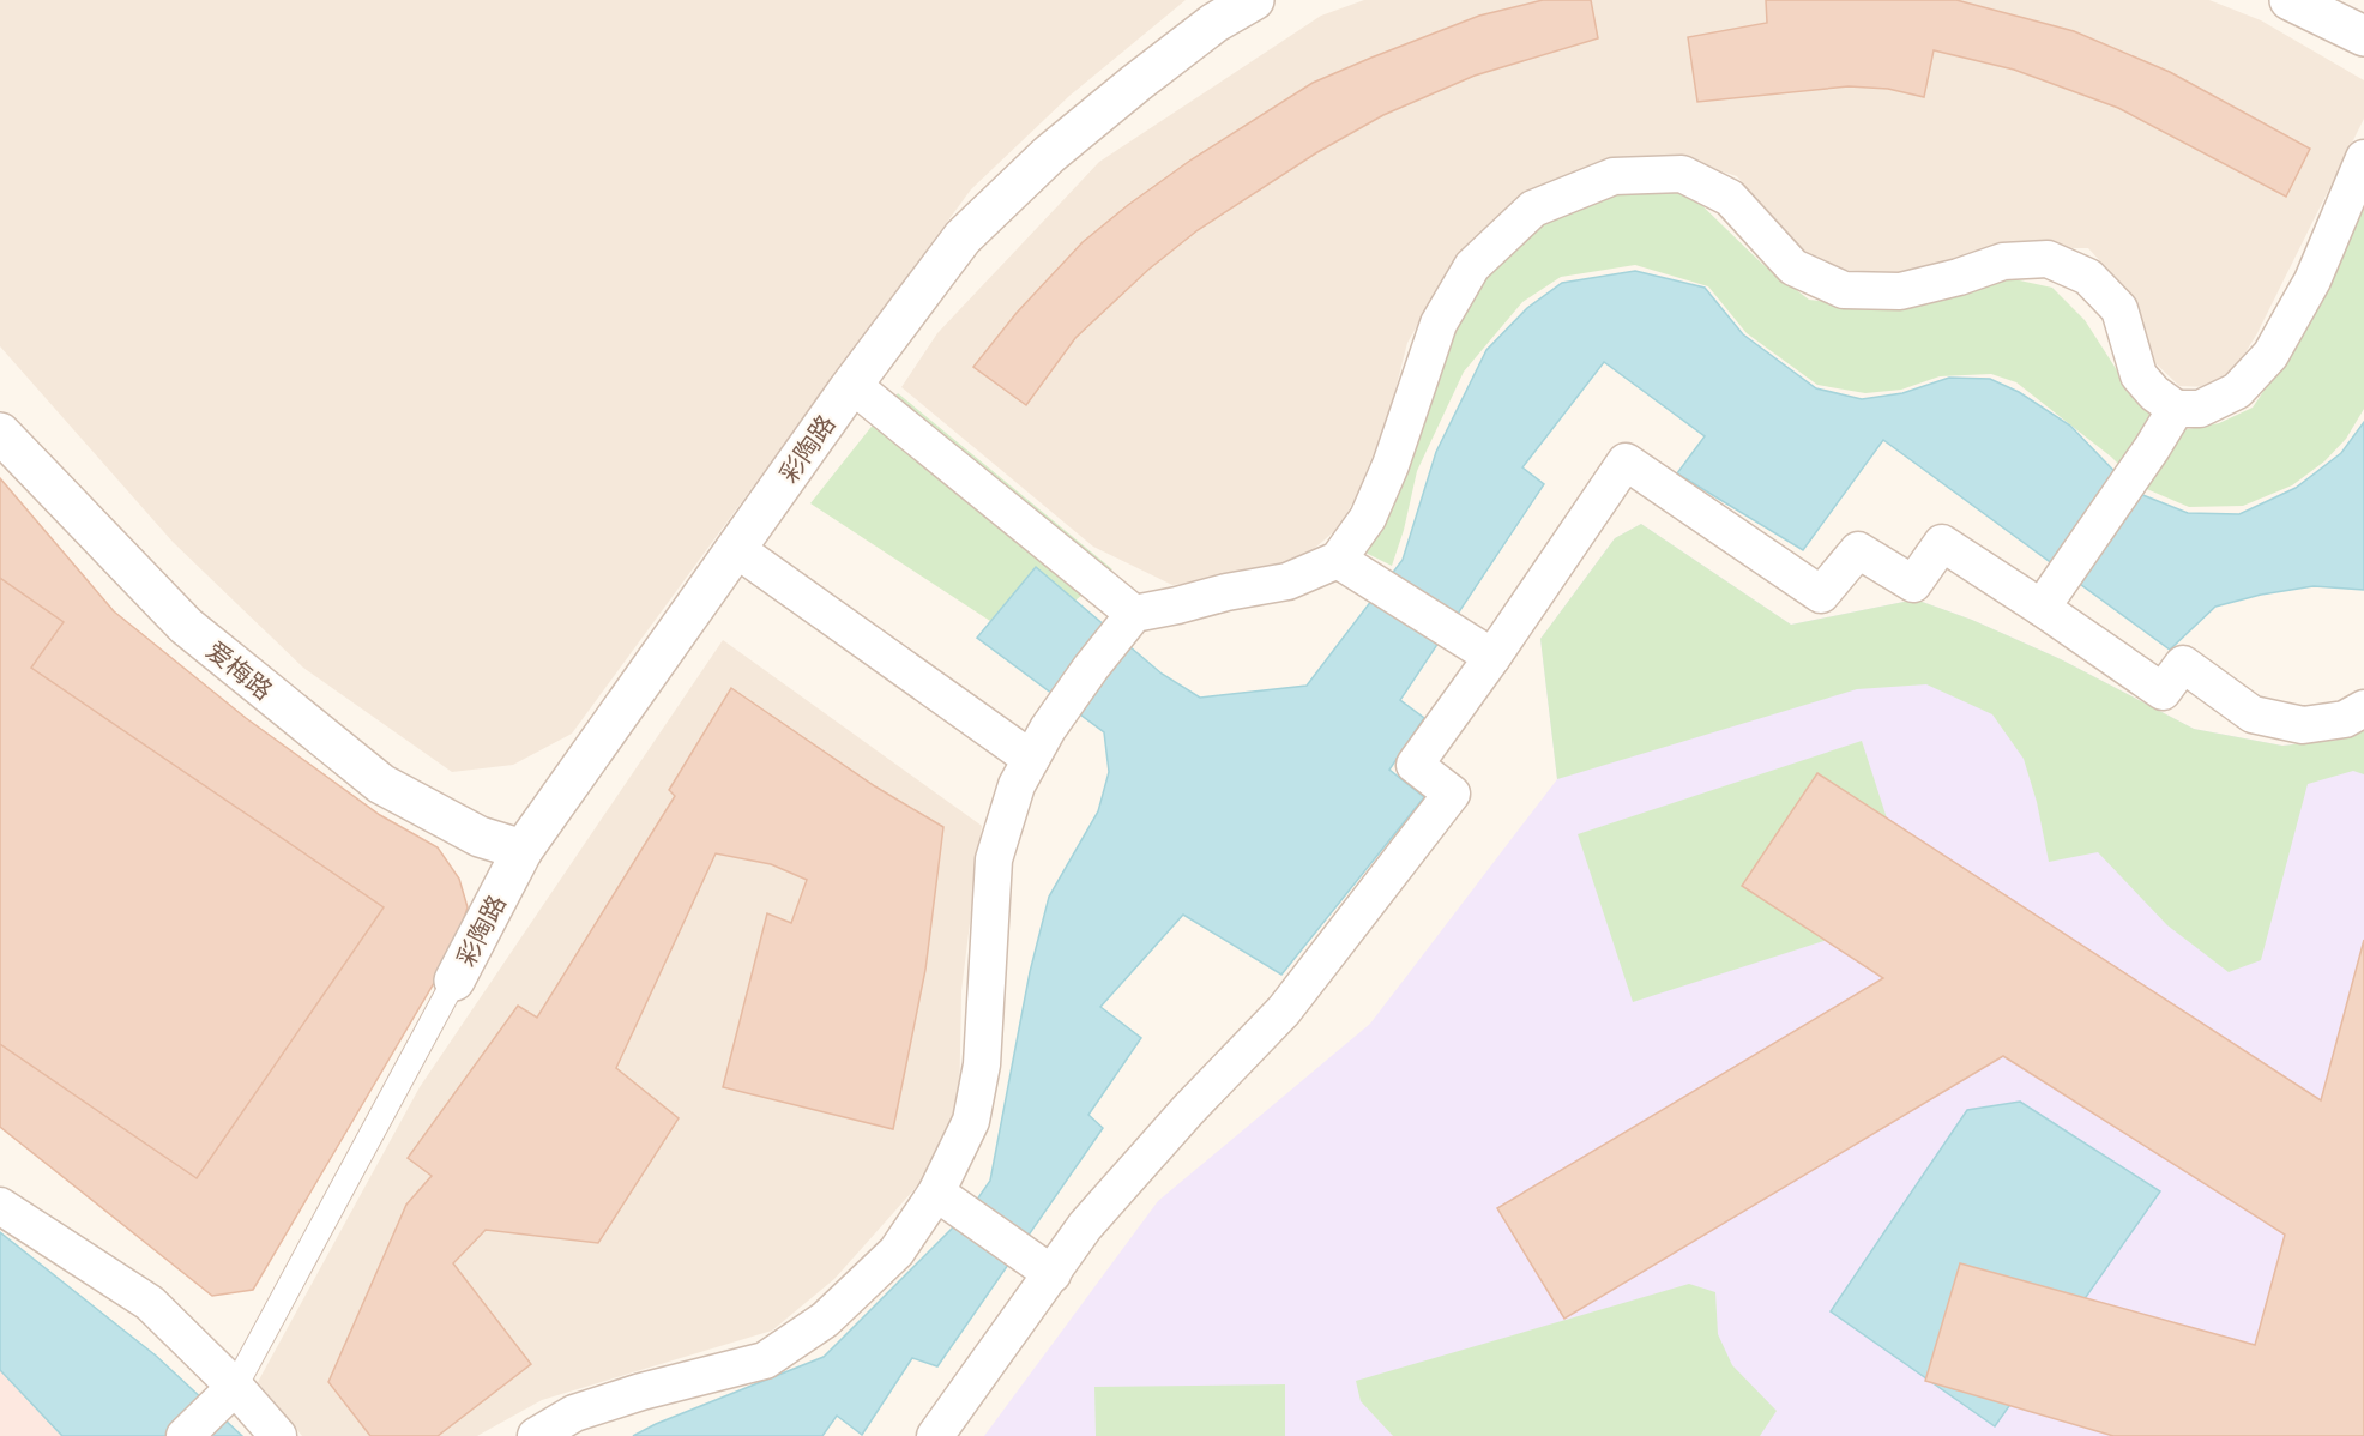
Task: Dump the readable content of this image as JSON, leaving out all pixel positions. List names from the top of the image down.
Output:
{
  "streets": {
    "street": ["彩陶路", "爱梅路"]
  },
  "crossings": [
    ["彩陶路", "爱梅路"]
  ]
}
